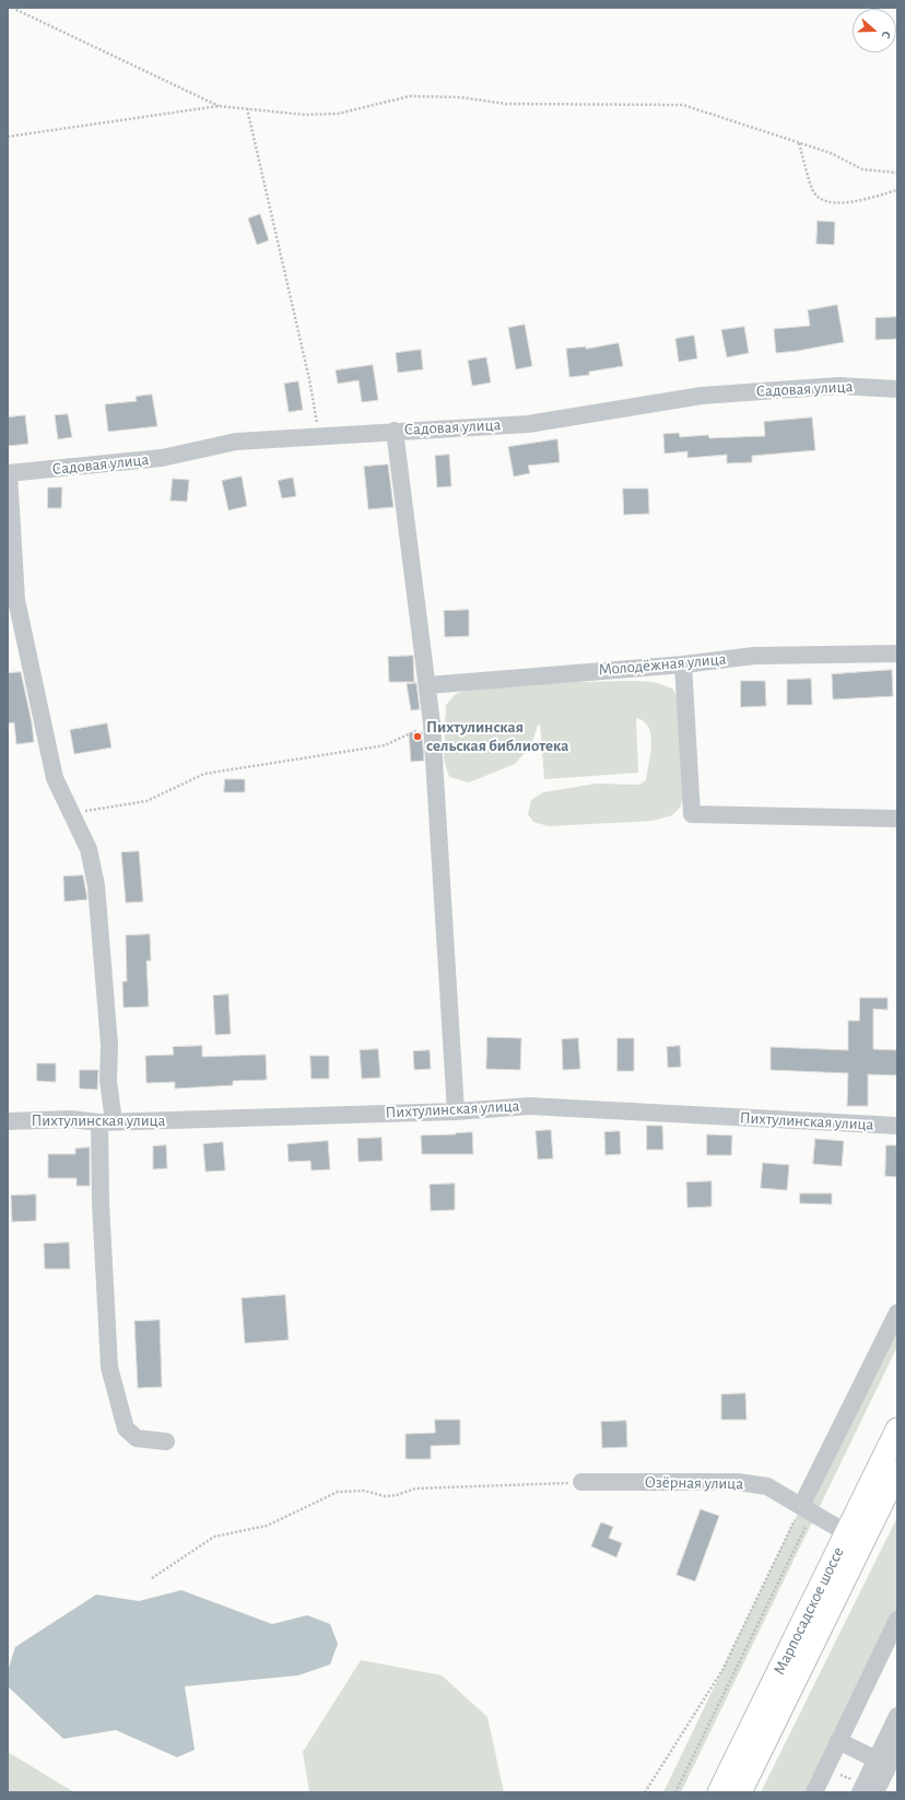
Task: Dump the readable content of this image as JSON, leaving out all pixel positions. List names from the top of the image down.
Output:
{
  "streets": {
    "main road": ["Марпосадское шоссе"],
    "street": [
      "Садовая улица",
      "Молодёжная улица",
      "Пихтулинская улица",
      "Озёрная улица"
    ]
  },
  "crossings": [
    ["Озёрная улица", "Марпосадское шоссе"]
  ],
  "places": ["Пихтулинская сельская библиотека"],
  "north": "right"
}
